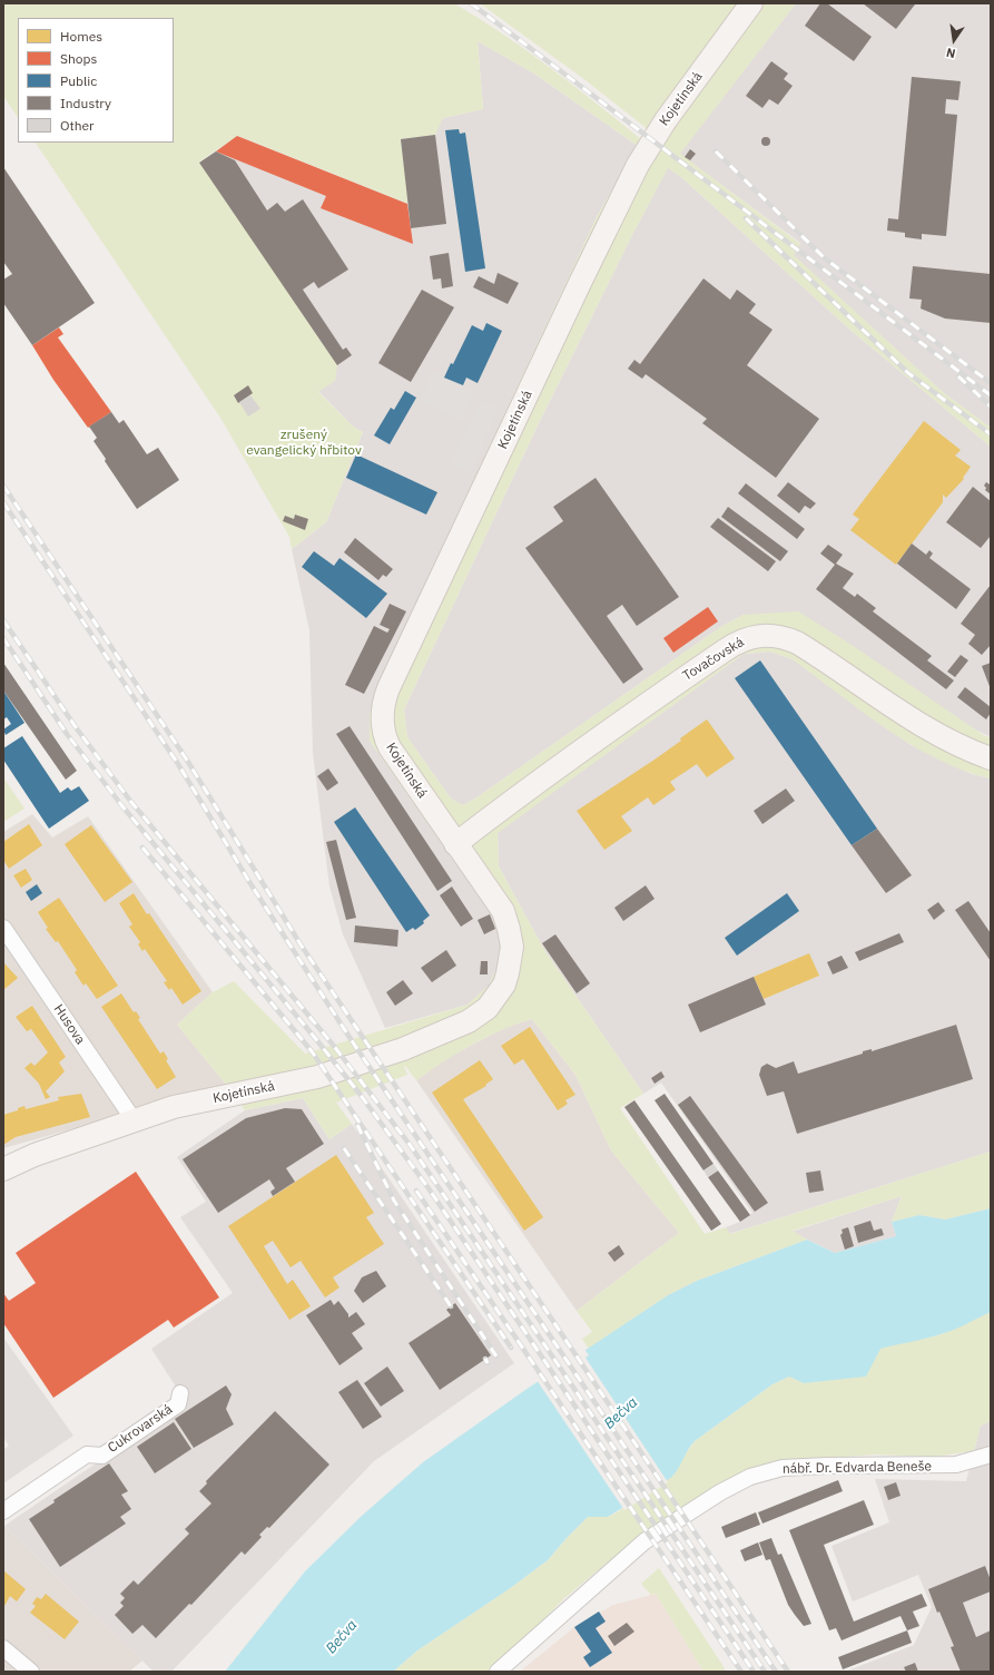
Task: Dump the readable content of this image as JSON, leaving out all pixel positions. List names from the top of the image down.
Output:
{
  "streets": {
    "main road": ["Kojetínská", "Tovačovská"],
    "street": ["Husova", "Cukrovarská", "nábř. Dr. Edvarda Beneše"]
  },
  "crossings": [
    ["Kojetínská", "Tovačovská"],
    ["Kojetínská", "Husova"]
  ],
  "water": ["Bečva"],
  "parks": ["zrušený evangelický hřbitov"],
  "legend": [
    "Homes",
    "Shops",
    "Public",
    "Industry",
    "Other"
  ],
  "north": "bottom"
}
